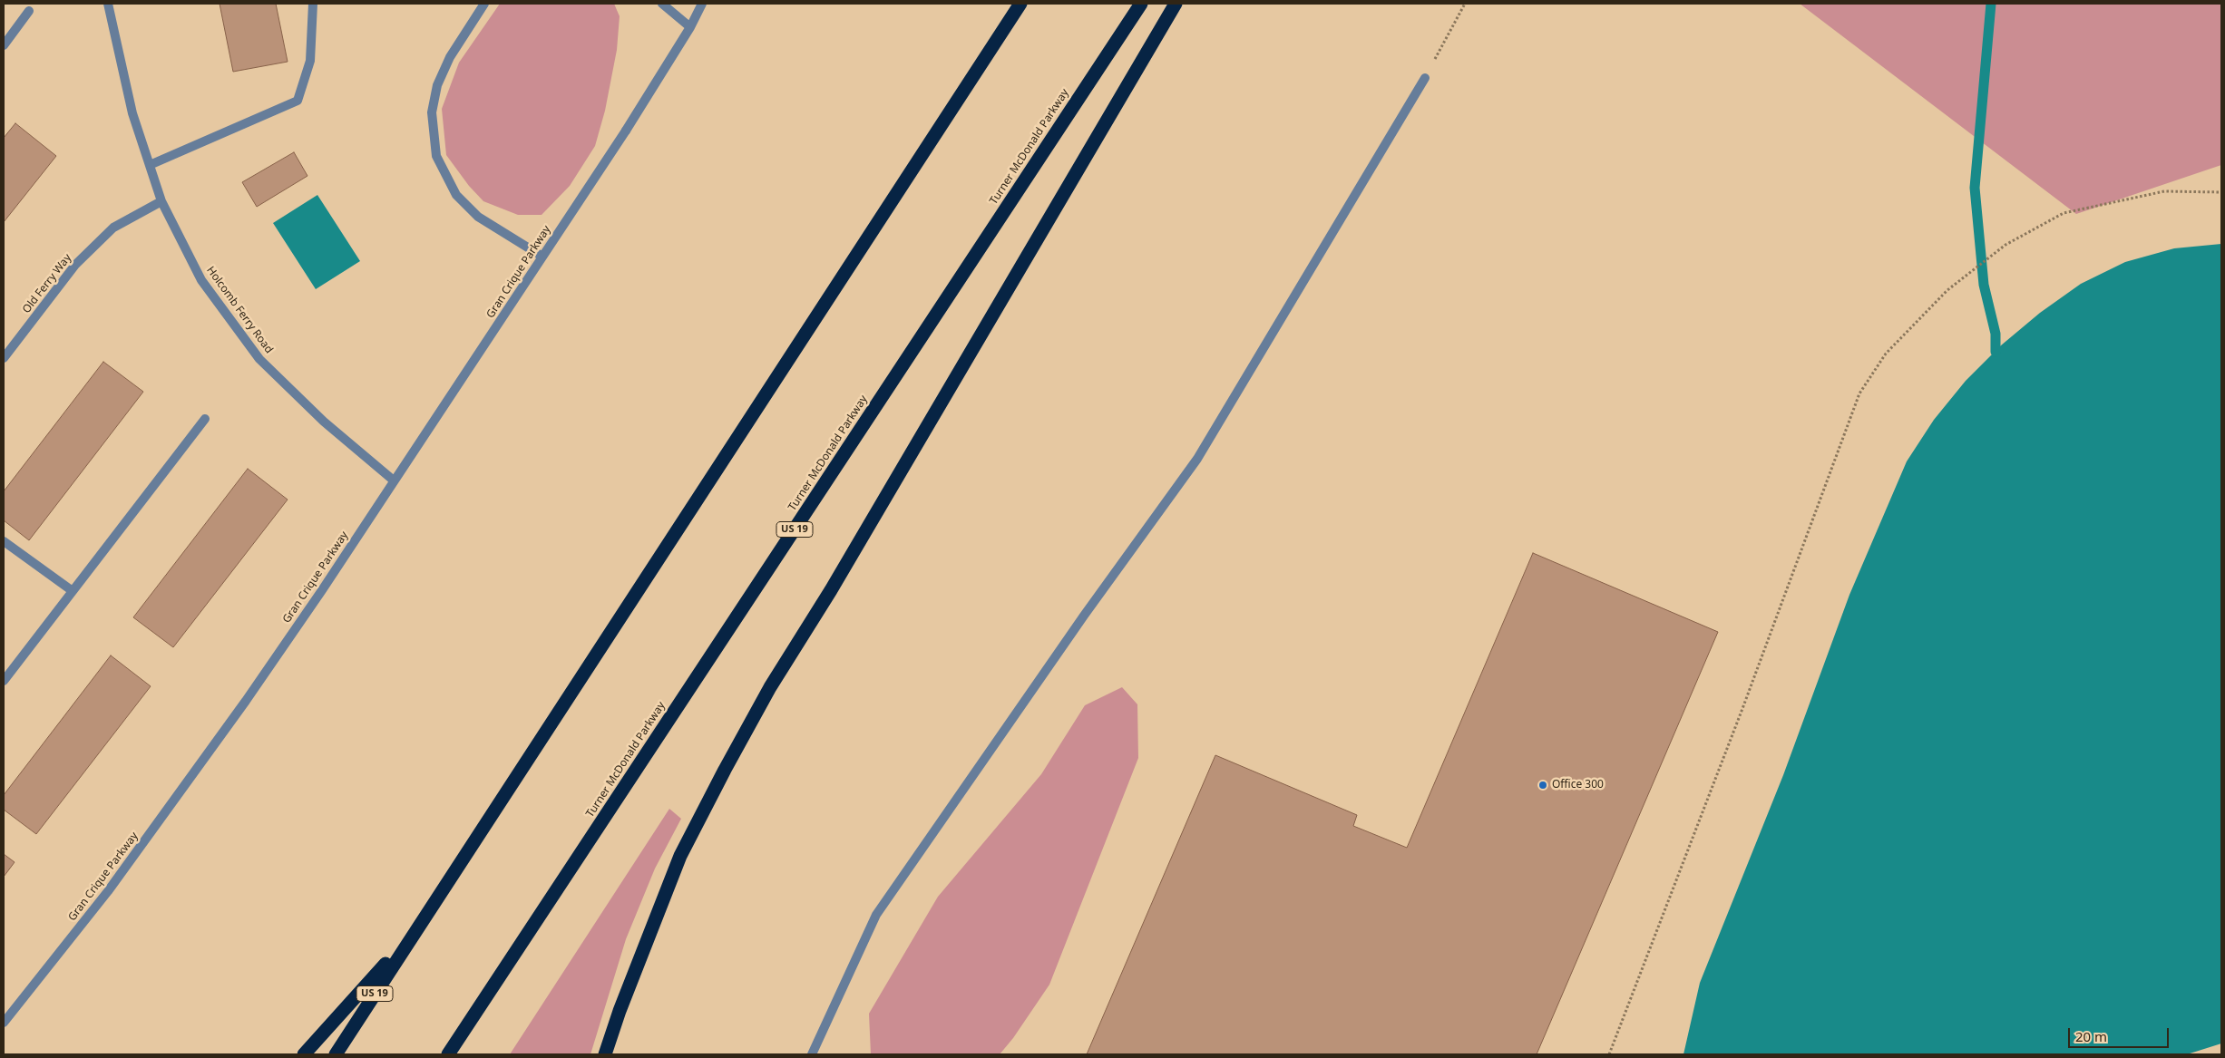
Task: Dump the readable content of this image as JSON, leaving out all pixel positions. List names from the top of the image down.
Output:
{
  "streets": {
    "highway": ["Turner McDonald Parkway", "US 19"],
    "street": ["Gran Crique Parkway", "Old Ferry Way", "Holcomb Ferry Road"]
  },
  "crossings": [
    ["Gran Crique Parkway", "Holcomb Ferry Road"],
    ["Old Ferry Way", "Holcomb Ferry Road"]
  ],
  "places": ["Office 300"],
  "scale_bar": "20 m"
}
